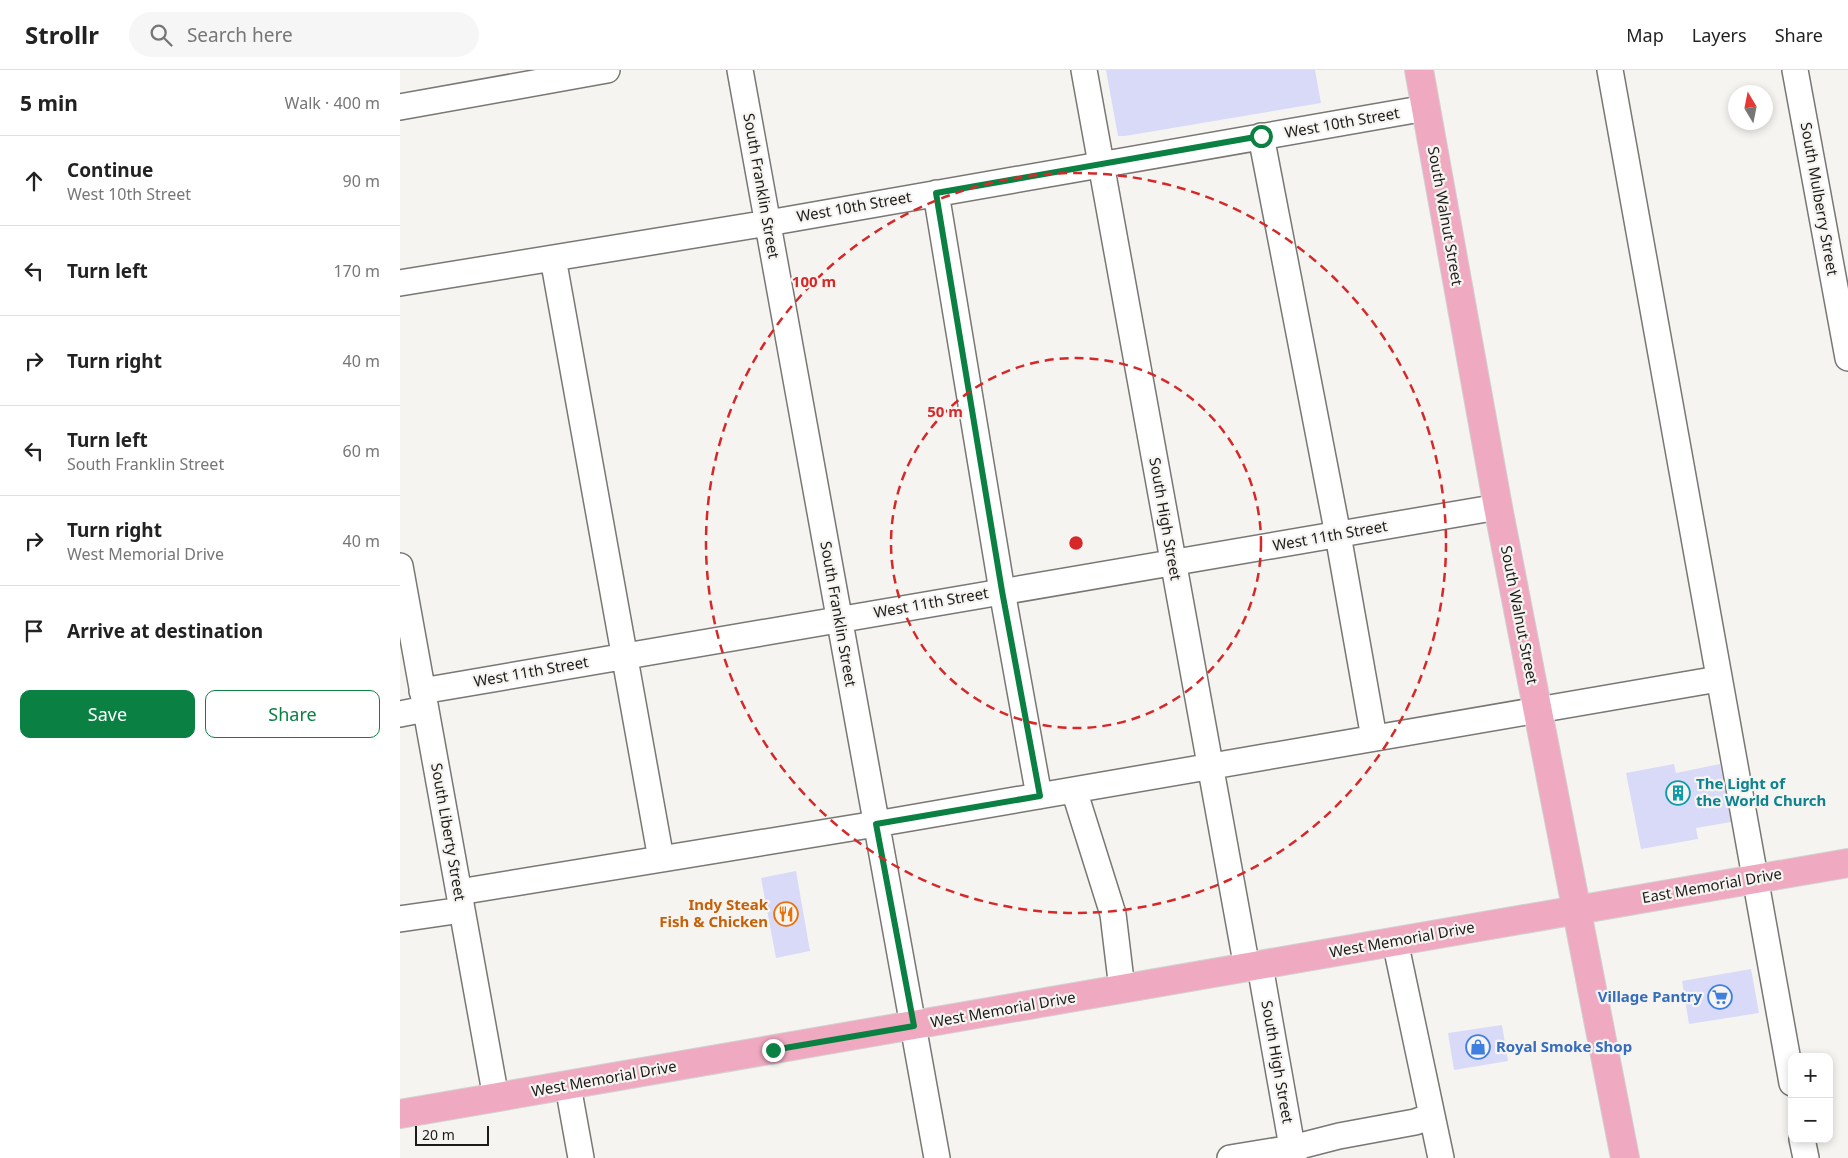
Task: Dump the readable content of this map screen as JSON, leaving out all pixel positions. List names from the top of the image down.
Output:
{
  "streets": {
    "main road": ["South Walnut Street", "East Memorial Drive", "West Memorial Drive"],
    "street": [
      "West 10th Street",
      "South Franklin Street",
      "South Mulberry Street",
      "South High Street",
      "West 11th Street",
      "South Liberty Street"
    ]
  },
  "crossings": [
    ["West 10th Street", "South Franklin Street"],
    ["West 10th Street", "South Walnut Street"],
    ["West 10th Street", "South High Street"],
    ["South Franklin Street", "West 11th Street"],
    ["South Franklin Street", "West Memorial Drive"],
    ["South Walnut Street", "West 11th Street"],
    ["South Walnut Street", "East Memorial Drive"],
    ["South Walnut Street", "West Memorial Drive"],
    ["South High Street", "West 11th Street"],
    ["South High Street", "West Memorial Drive"],
    ["West 11th Street", "South Liberty Street"],
    ["South Liberty Street", "West Memorial Drive"],
    ["East Memorial Drive", "West Memorial Drive"]
  ],
  "places": {
    "building": ["The Light of the World Church"],
    "restaurant": ["Indy Steak Fish & Chicken"],
    "supermarket": ["Village Pantry"],
    "shop": ["Royal Smoke Shop"]
  },
  "scale_bar": "20 m",
  "north": "top",
  "page": {
    "header": "Strollr",
    "search": "Search here",
    "nav": ["Map", "Layers", "Share"],
    "heading": ["5 min", "Walk · 400 m"],
    "list": [
      ["Continue", "West 10th Street", "90 m"],
      ["Turn left", "170 m"],
      ["Turn right", "40 m"],
      ["Turn left", "South Franklin Street", "60 m"],
      ["Turn right", "West Memorial Drive", "40 m"],
      "Arrive at destination"
    ],
    "buttons": ["Save", "Share"],
    "map_buttons": ["+", "−"],
    "scale": "20 m"
  },
  "rings": ["100 m", "50 m"]
}
